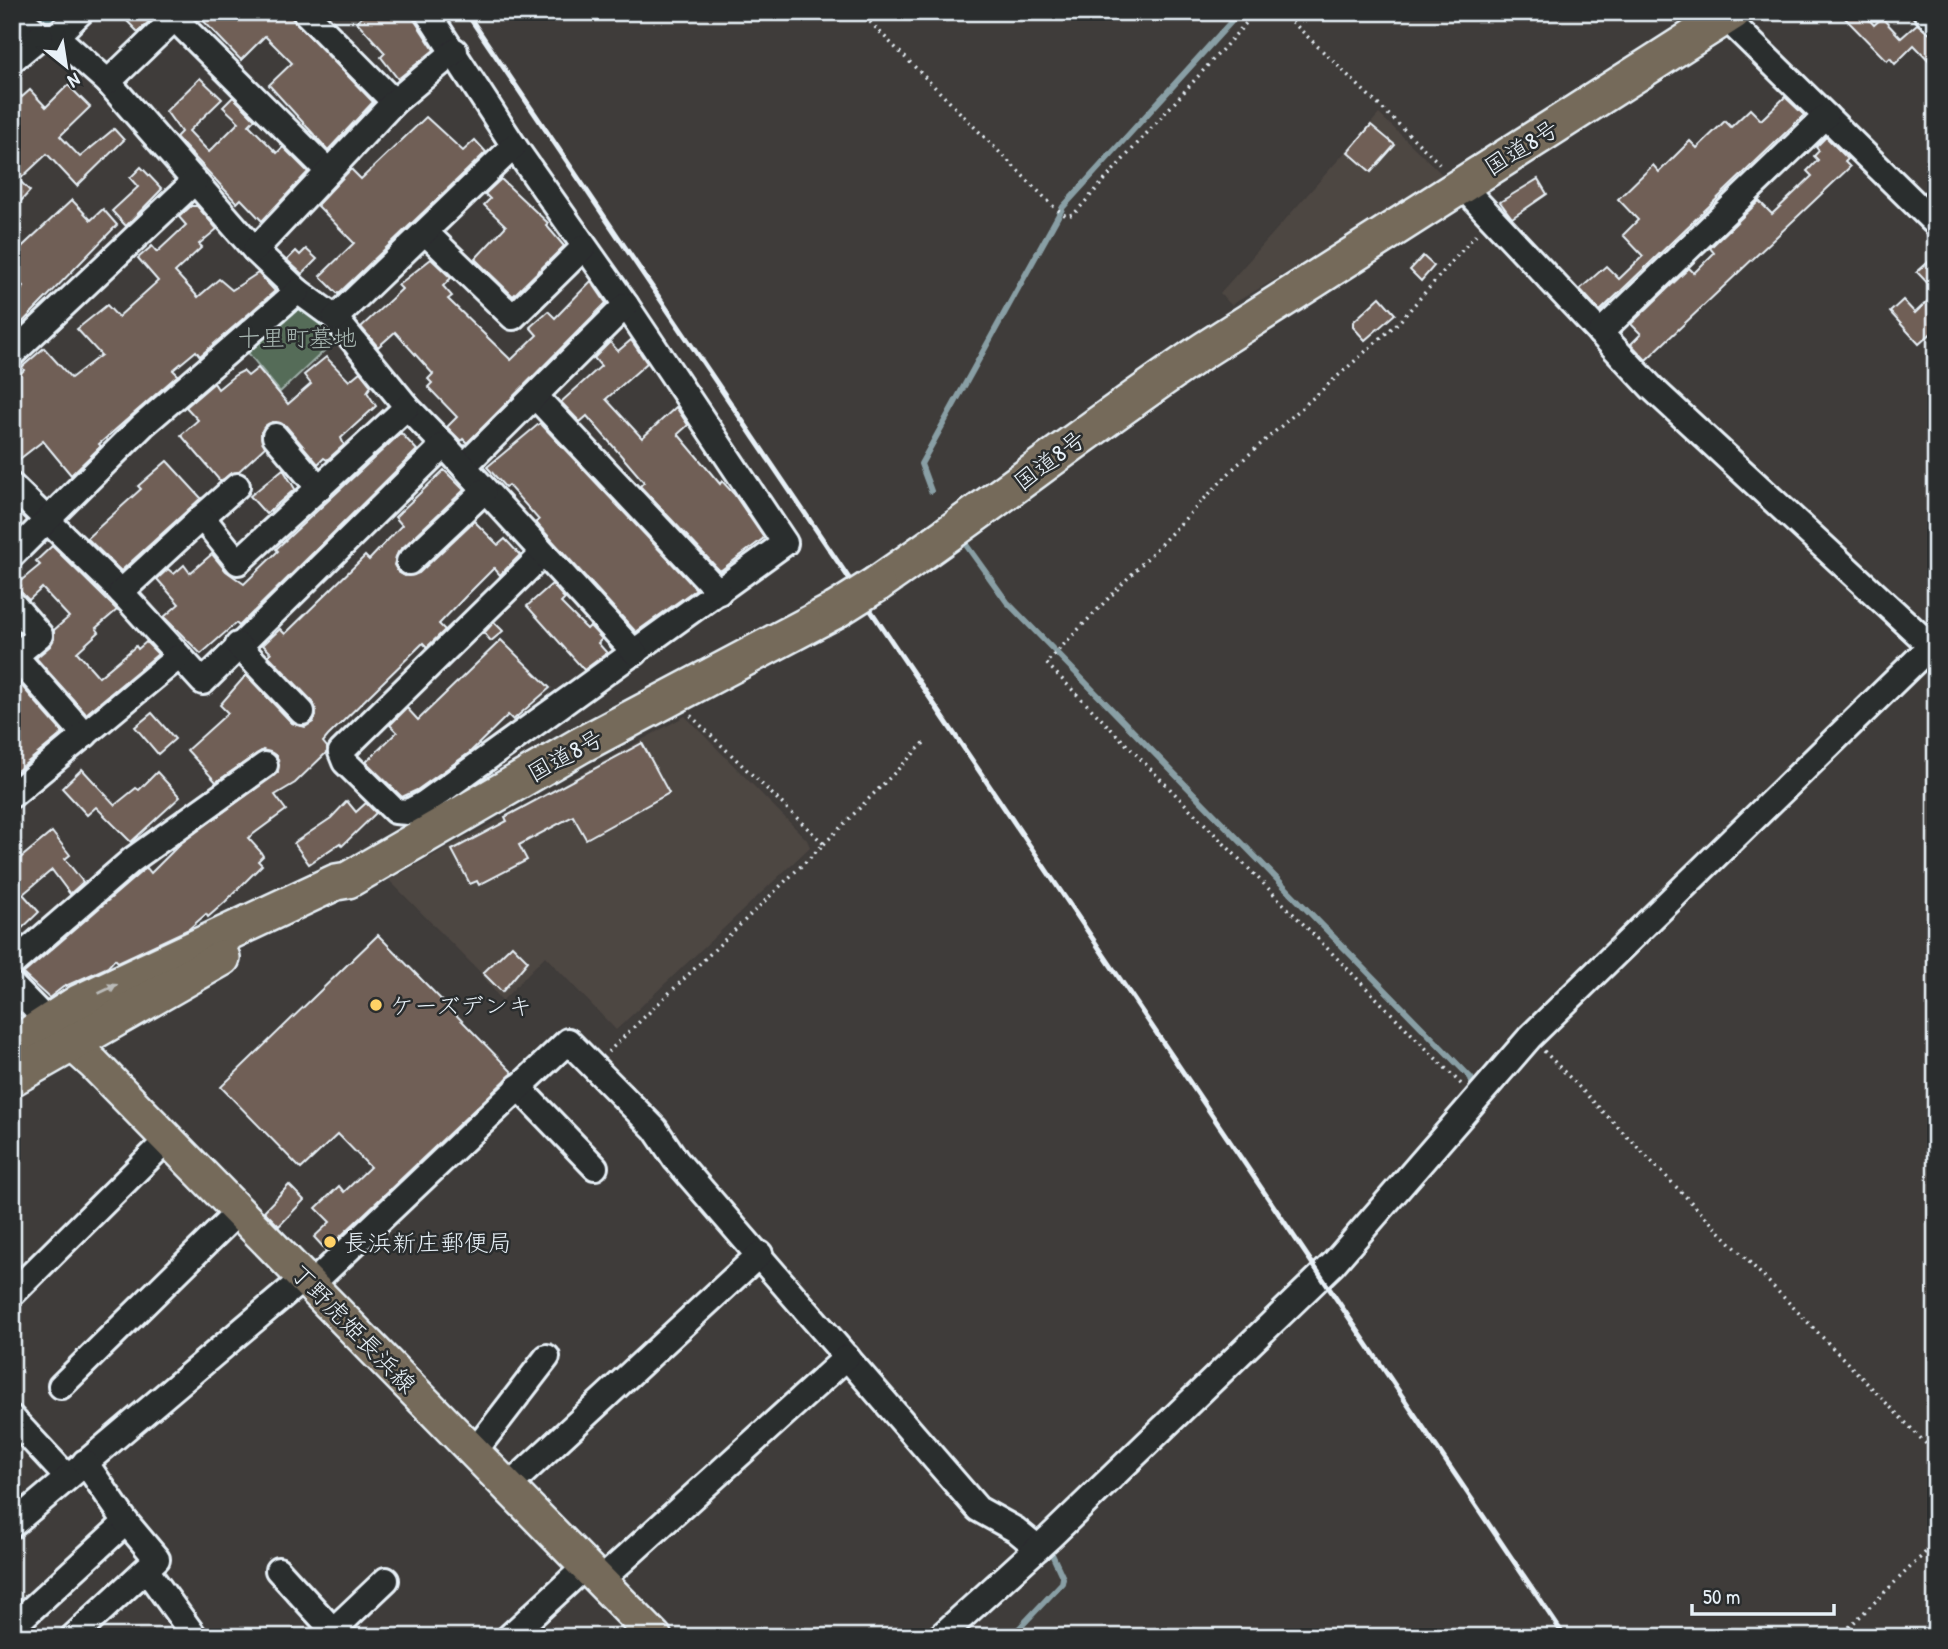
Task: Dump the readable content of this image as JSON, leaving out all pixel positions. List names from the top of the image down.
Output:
{
  "streets": {
    "highway": ["国道8号"],
    "main road": ["丁野虎姫長浜線"]
  },
  "crossings": [
    ["国道8号", "丁野虎姫長浜線"]
  ],
  "parks": ["十里町墓地"],
  "places": ["ケーズデンキ", "長浜新庄郵便局"],
  "scale_bar": "50 m",
  "north": "bottom right"
}
